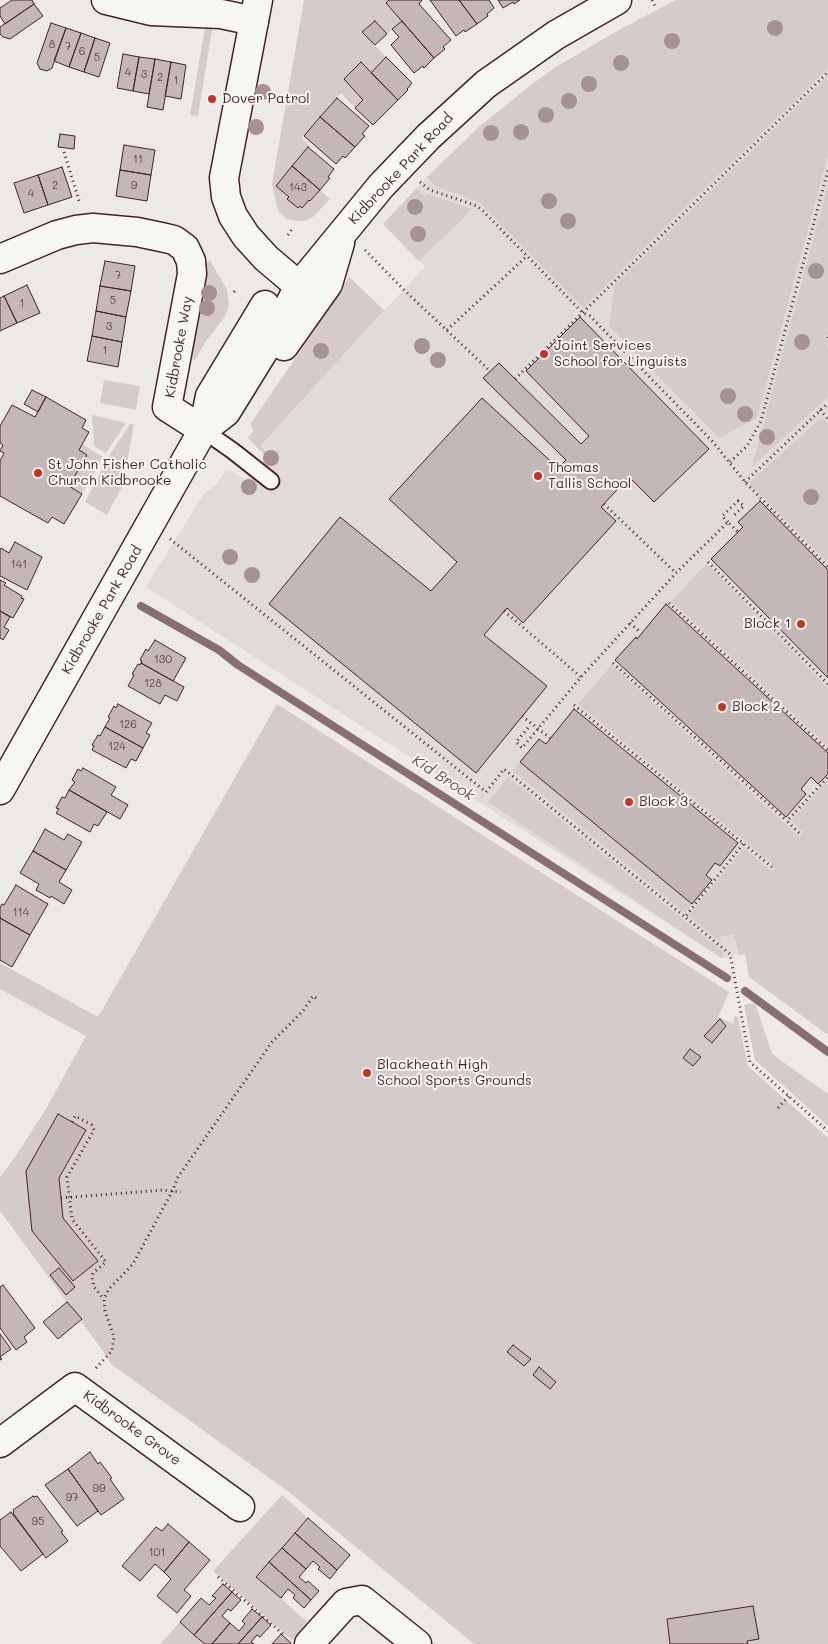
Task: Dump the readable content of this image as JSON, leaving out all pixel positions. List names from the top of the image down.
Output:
{
  "streets": {
    "main road": ["Kidbrooke Park Road", "Kidbrooke Way", "Kidbrooke Grove"]
  },
  "crossings": [
    ["Kidbrooke Park Road", "Kidbrooke Way"]
  ],
  "water": ["Kid Brook"],
  "places": [
    "Dover Patrol",
    "Joint Services School for Linguists",
    "St John Fisher Catholic Church Kidbrooke",
    "Thomas Tallis School",
    "Block 1",
    "Block 2",
    "Block 3",
    "Blackheath High School Sports Grounds"
  ],
  "house_numbers": [
    "8",
    "7",
    "6",
    "5",
    "4",
    "3",
    "2",
    "1",
    "11",
    "2",
    "9",
    "143",
    "4",
    "7",
    "5",
    "1",
    "3",
    "1",
    "141",
    "130",
    "128",
    "126",
    "124",
    "114",
    "99",
    "97",
    "95",
    "101"
  ]
}
